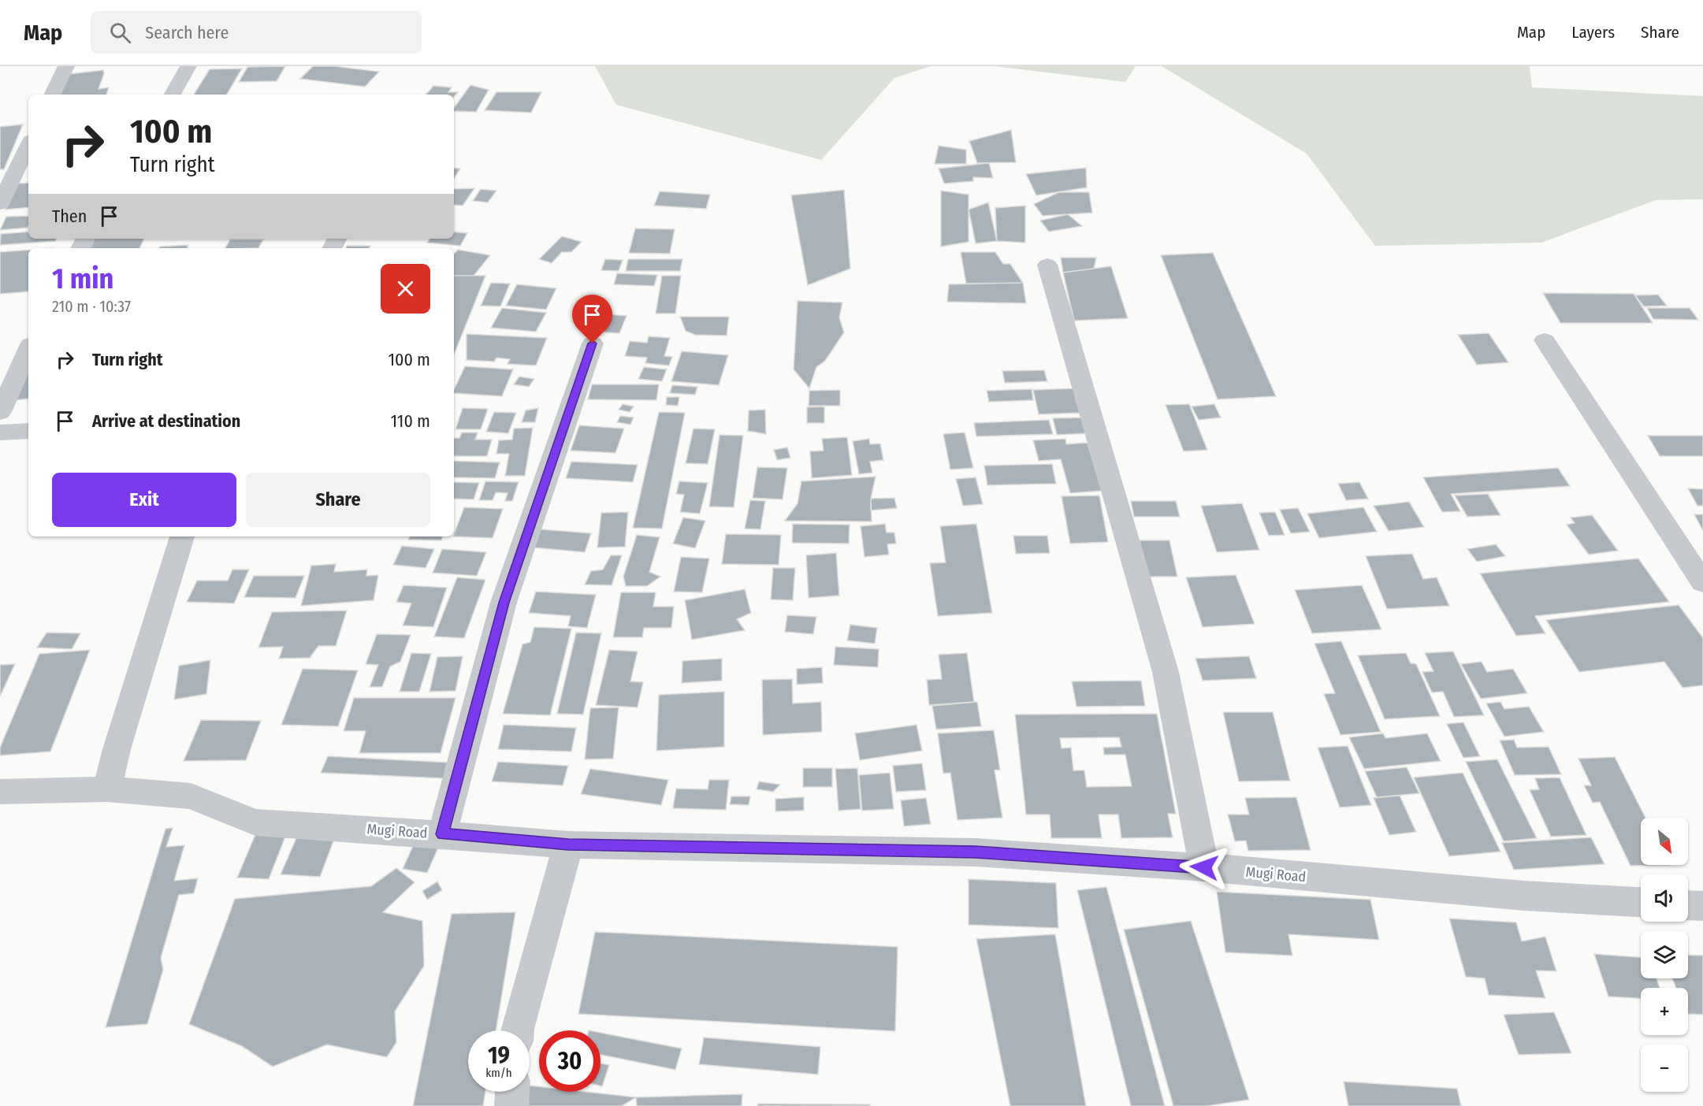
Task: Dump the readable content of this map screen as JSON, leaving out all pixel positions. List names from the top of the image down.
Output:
{
  "streets": {
    "street": ["Mugi Road"]
  },
  "north": "bottom right",
  "page": {
    "header": "Map",
    "search": "Search here",
    "nav": ["Map", "Layers", "Share"],
    "turn": ["100 m", "Turn right"],
    "then": "Then",
    "heading": ["1 min", "210 m · 10:37"],
    "list": [
      {
        "name": "Turn right",
        "value": "100 m"
      },
      {
        "name": "Arrive at destination",
        "value": "110 m"
      }
    ],
    "buttons": ["Exit", "Share"],
    "map_buttons": ["+", "−"],
    "speed": "19 km/h",
    "limit": "30"
  }
}
